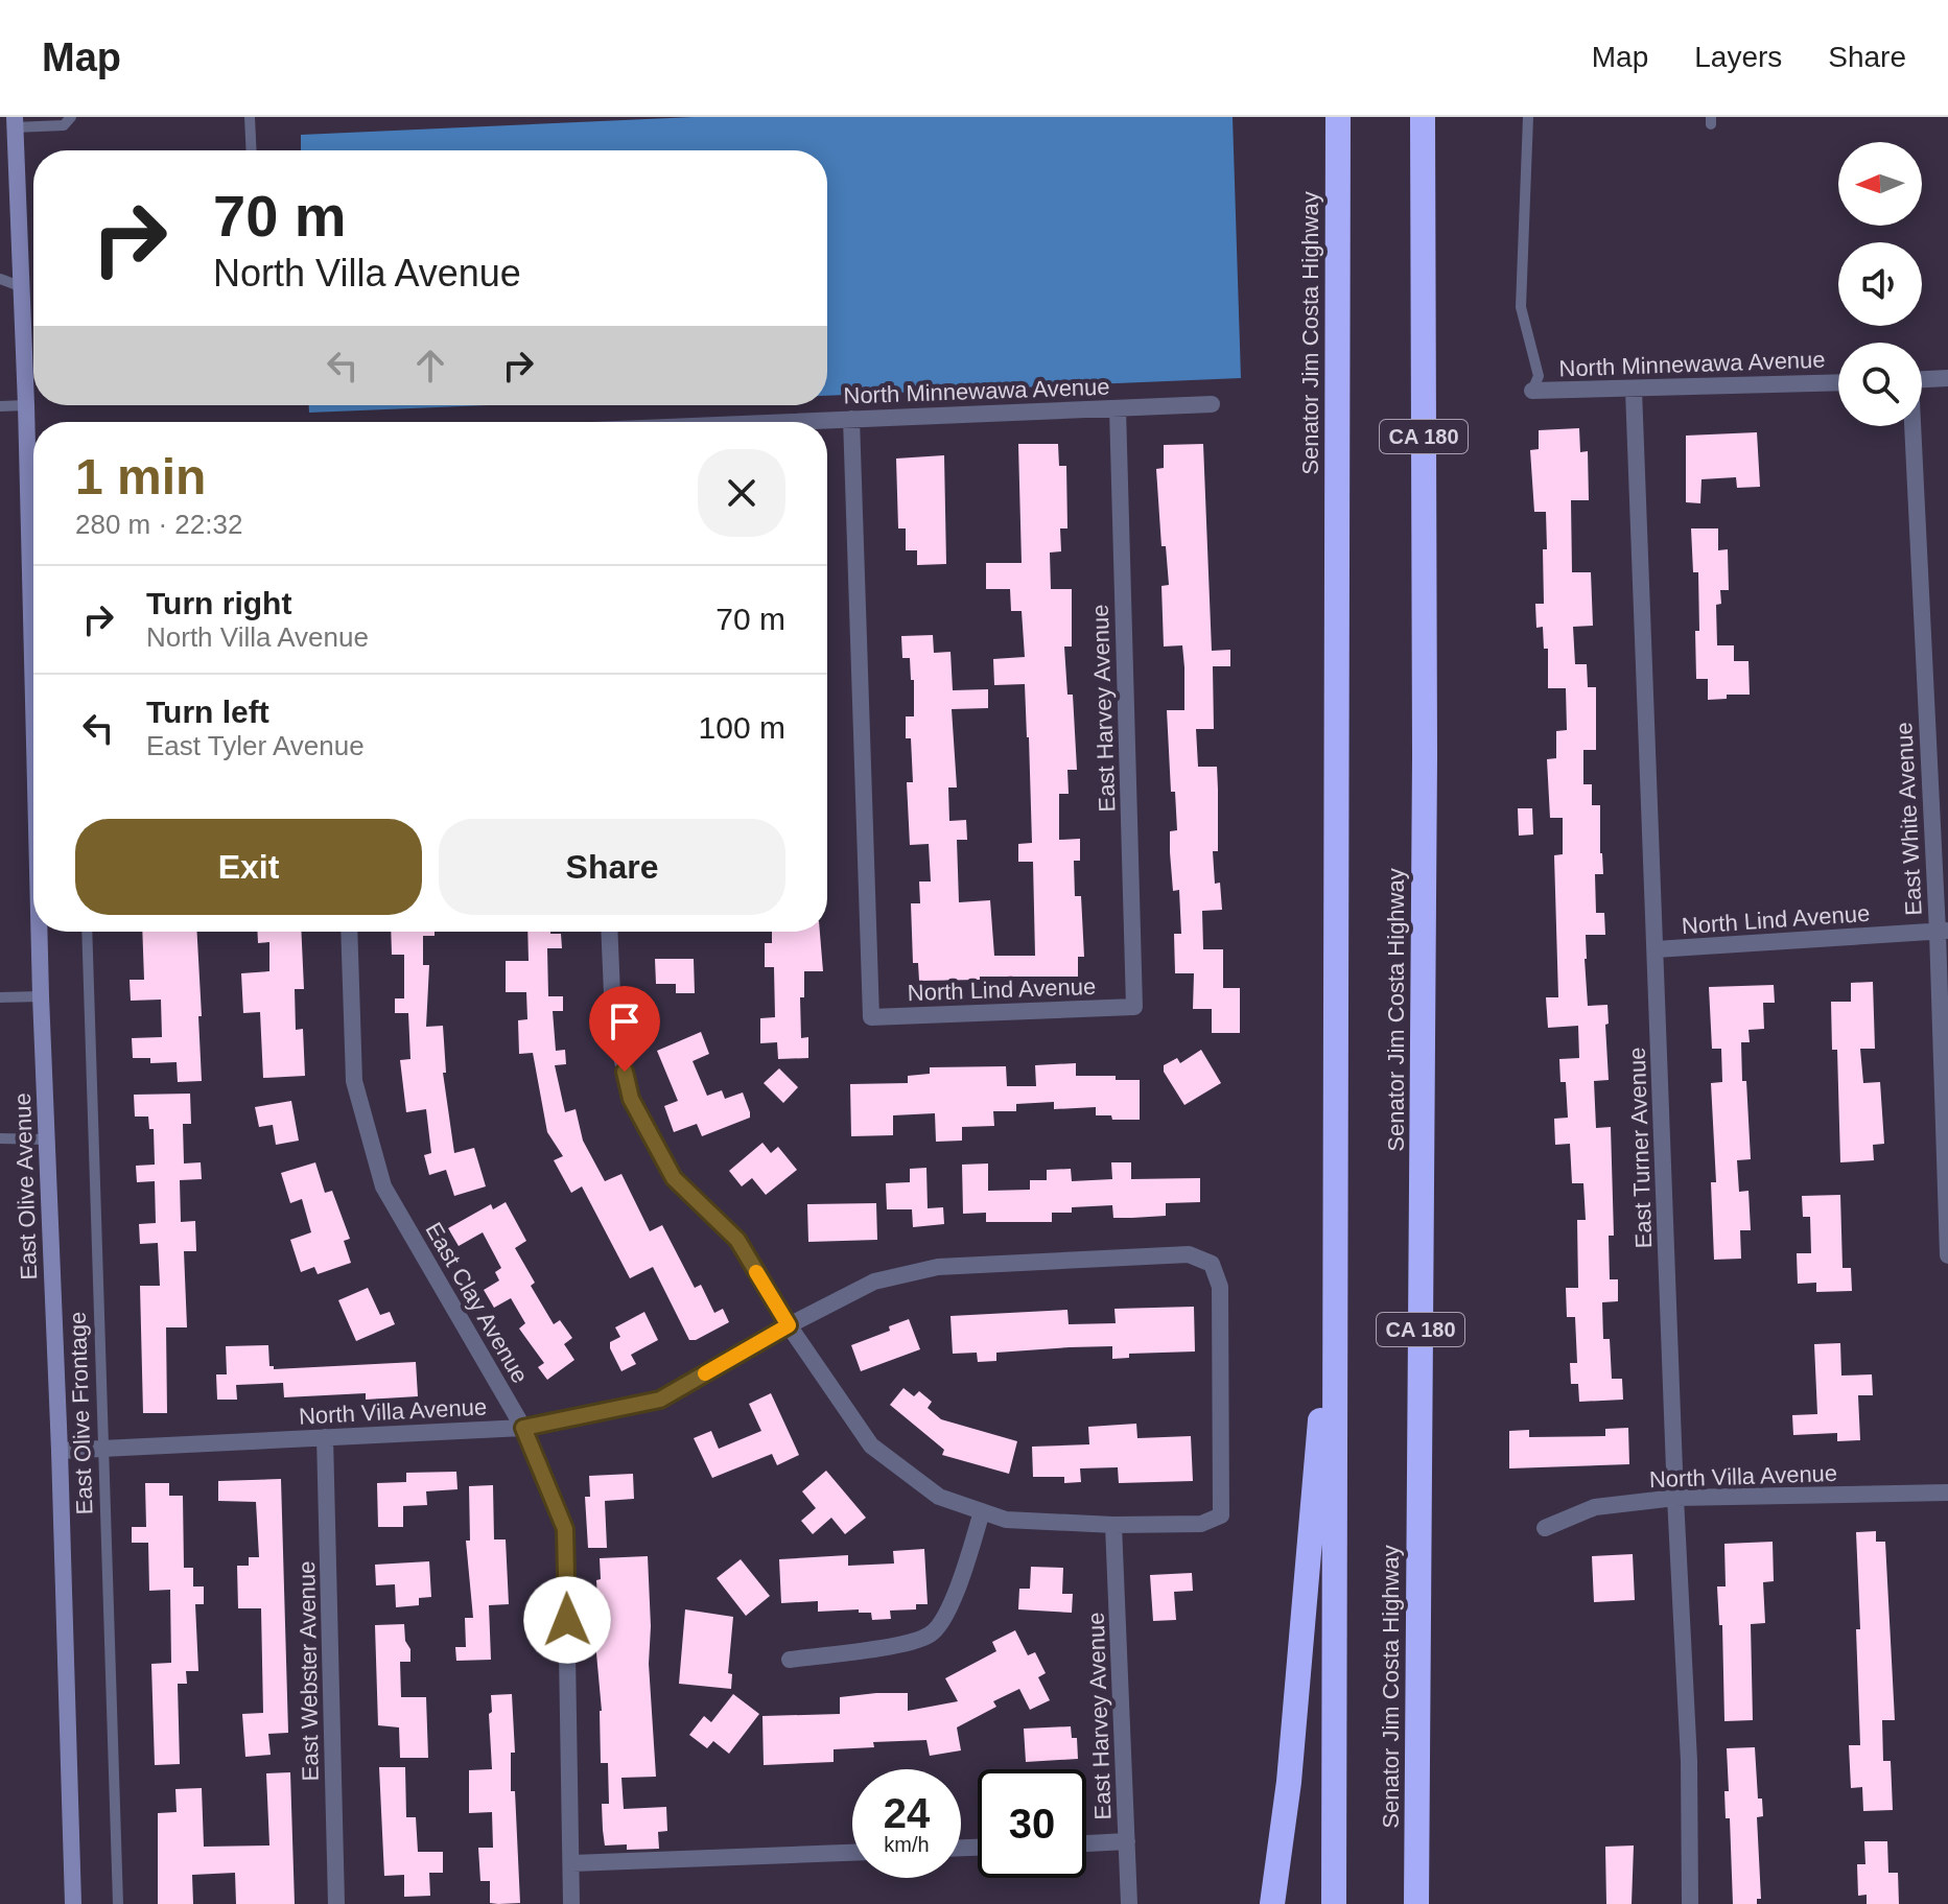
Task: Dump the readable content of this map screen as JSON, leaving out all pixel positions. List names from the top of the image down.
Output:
{
  "streets": {
    "highway": ["Senator Jim Costa Highway", "CA 180"],
    "main road": ["East Olive Avenue"],
    "street": [
      "North Minnewawa Avenue",
      "East Harvey Avenue",
      "East White Avenue",
      "North Lind Avenue",
      "East Turner Avenue",
      "East Clay Avenue",
      "North Villa Avenue",
      "East Webster Avenue"
    ],
    "lane": ["East Olive Frontage"]
  },
  "crossings": [
    ["North Minnewawa Avenue", "East Harvey Avenue"],
    ["North Minnewawa Avenue", "North Lind Avenue"],
    ["North Minnewawa Avenue", "East Turner Avenue"],
    ["East Harvey Avenue", "North Lind Avenue"],
    ["East Harvey Avenue", "North Villa Avenue"],
    ["East White Avenue", "North Lind Avenue"],
    ["North Lind Avenue", "East Turner Avenue"],
    ["East Turner Avenue", "North Villa Avenue"],
    ["East Olive Avenue", "North Villa Avenue"],
    ["East Clay Avenue", "North Villa Avenue"],
    ["North Villa Avenue", "East Olive Frontage"],
    ["North Villa Avenue", "East Webster Avenue"]
  ],
  "north": "left",
  "page": {
    "header": "Map",
    "nav": ["Map", "Layers", "Share"],
    "turn": ["70 m", "North Villa Avenue"],
    "heading": ["1 min", "280 m · 22:32"],
    "list": [
      {
        "name": "Turn right",
        "note": "North Villa Avenue",
        "value": "70 m"
      },
      {
        "name": "Turn left",
        "note": "East Tyler Avenue",
        "value": "100 m"
      }
    ],
    "buttons": ["Exit", "Share"],
    "speed": "24 km/h",
    "limit": "30"
  }
}
